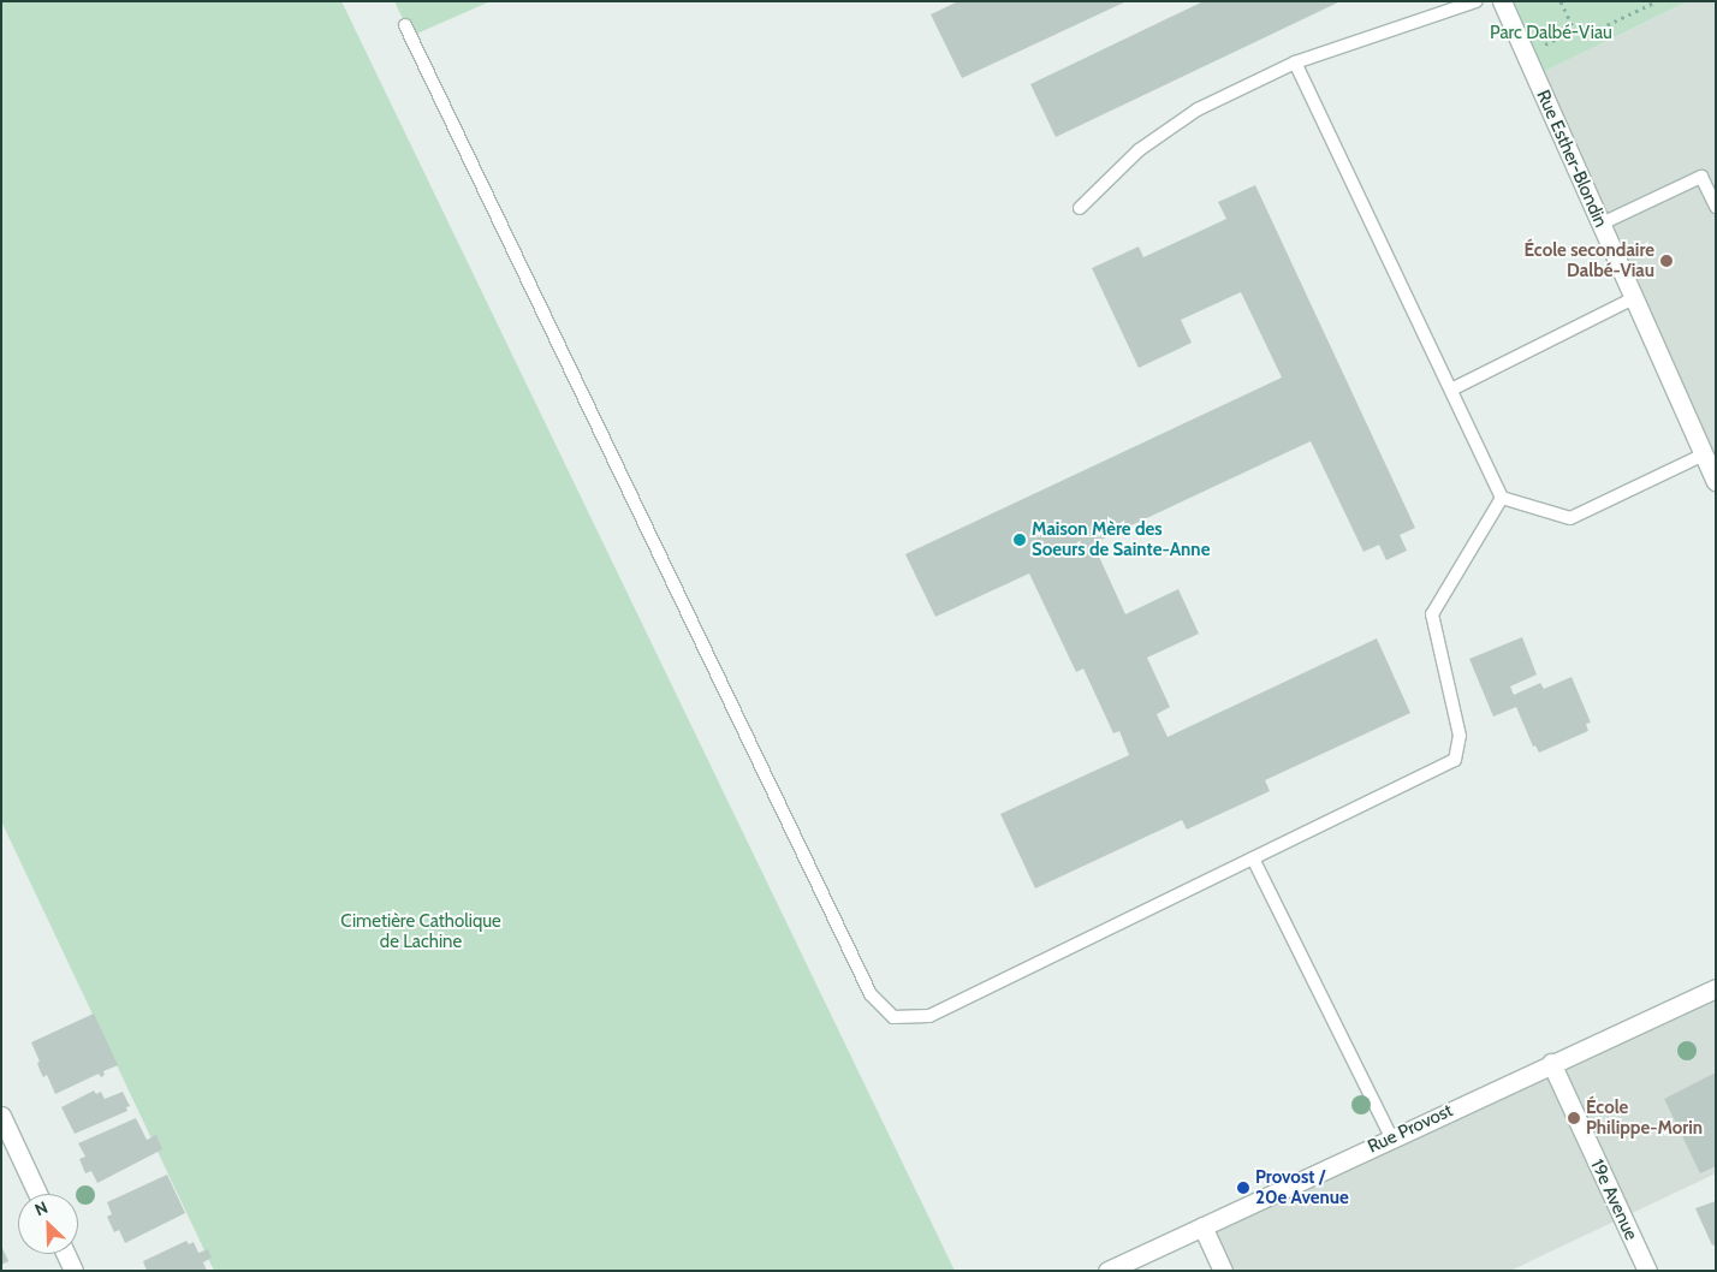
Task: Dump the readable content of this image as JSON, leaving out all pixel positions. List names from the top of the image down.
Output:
{
  "streets": {
    "street": ["Rue Esther-Blondin", "Rue Provost", "19e Avenue"]
  },
  "crossings": [
    ["Rue Provost", "19e Avenue"]
  ],
  "parks": ["Parc Dalbé-Viau", "Cimetière Catholique de Lachine"],
  "places": [
    "École secondaire Dalbé-Viau",
    "Maison Mère des Soeurs de Sainte-Anne",
    "École Philippe-Morin",
    "Provost / 20e Avenue"
  ],
  "north": "top left"
}
